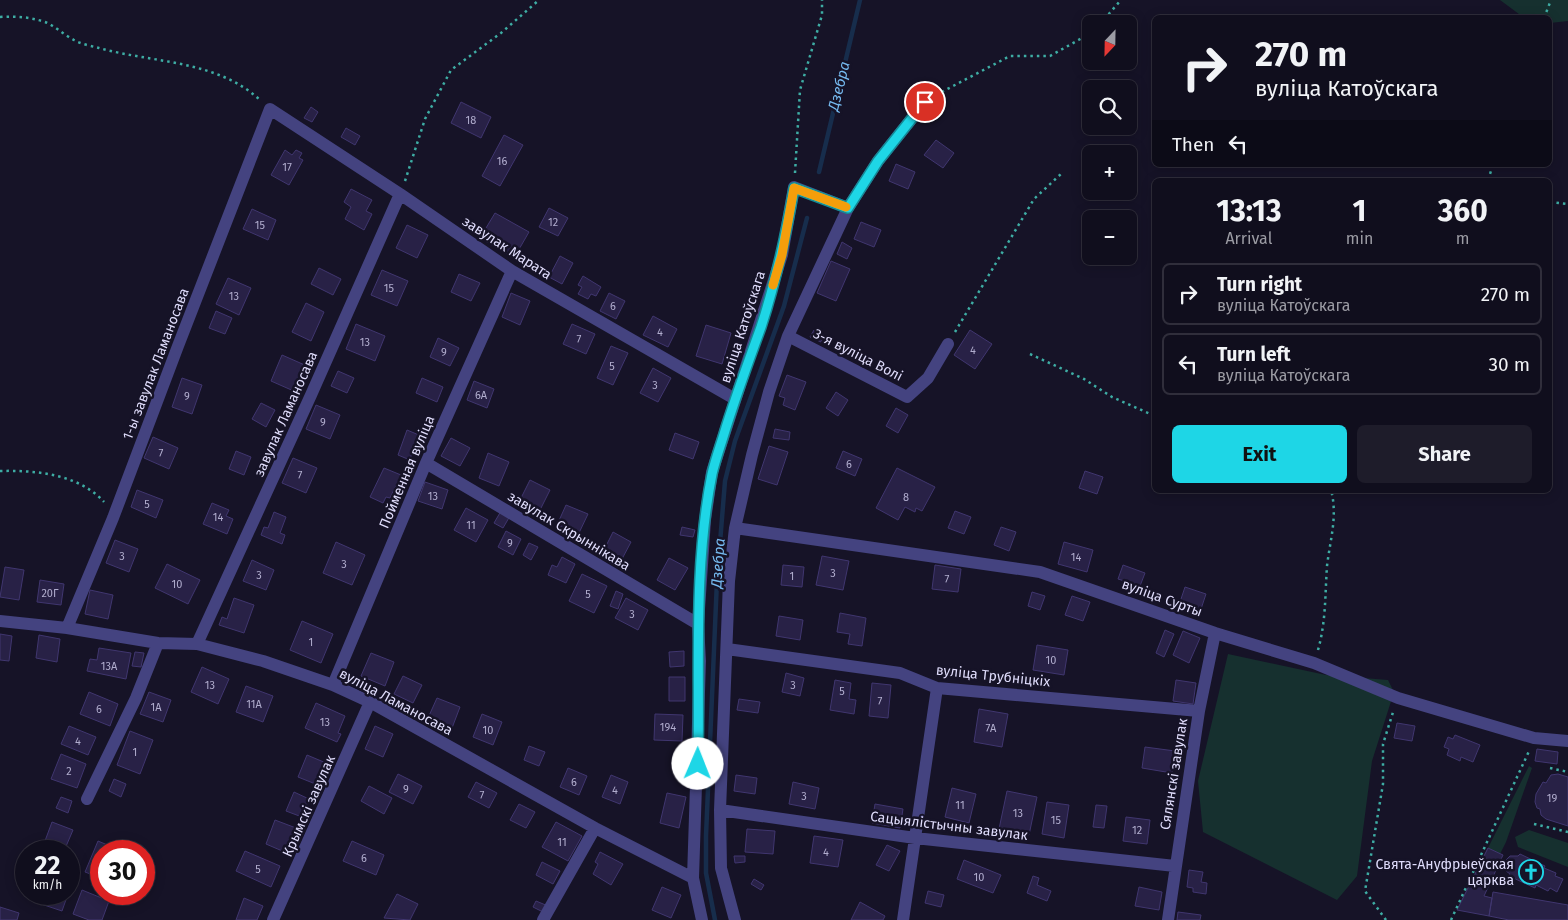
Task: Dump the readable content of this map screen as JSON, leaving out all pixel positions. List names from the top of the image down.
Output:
{
  "streets": {
    "street": [
      "завулак Марата",
      "вуліца Катоўскага",
      "3-я вуліца Волі",
      "1-ы завулак Ламаносава",
      "завулак Ламаносава",
      "Пойменная вуліца",
      "завулак Скрыннікава",
      "вуліца Сурты",
      "вуліца Трубніцкіх",
      "вуліца Ламаносава",
      "Сялянскі завулак",
      "Крымскі завулак",
      "Сацыялістычны завулак"
    ]
  },
  "crossings": [
    ["завулак Марата", "вуліца Катоўскага"],
    ["завулак Марата", "1-ы завулак Ламаносава"],
    ["завулак Марата", "завулак Ламаносава"],
    ["завулак Марата", "Пойменная вуліца"],
    ["вуліца Катоўскага", "завулак Скрыннікава"],
    ["вуліца Катоўскага", "вуліца Ламаносава"],
    ["1-ы завулак Ламаносава", "вуліца Ламаносава"],
    ["завулак Ламаносава", "вуліца Ламаносава"],
    ["Пойменная вуліца", "завулак Скрыннікава"],
    ["Пойменная вуліца", "вуліца Ламаносава"],
    ["вуліца Сурты", "Сялянскі завулак"],
    ["вуліца Трубніцкіх", "Сялянскі завулак"],
    ["вуліца Ламаносава", "Крымскі завулак"],
    ["Сялянскі завулак", "Сацыялістычны завулак"]
  ],
  "water": ["Дзебра"],
  "places": {
    "church": ["Свята-Ануфрыеўская царква"]
  },
  "house_numbers": [
    "18",
    "16",
    "17",
    "12",
    "15",
    "15",
    "13",
    "6",
    "4",
    "7",
    "13",
    "4",
    "9",
    "5",
    "3",
    "6А",
    "9",
    "9",
    "7",
    "6",
    "7",
    "13",
    "8",
    "5",
    "14",
    "11",
    "9",
    "3",
    "14",
    "3",
    "3",
    "3",
    "1",
    "7",
    "10",
    "20Г",
    "5",
    "3",
    "1",
    "10",
    "13А",
    "13",
    "3",
    "5",
    "7",
    "11А",
    "1А",
    "6",
    "13",
    "194",
    "7А",
    "10",
    "4",
    "1",
    "2",
    "6",
    "9",
    "4",
    "7",
    "3",
    "19",
    "11",
    "13",
    "15",
    "12",
    "11",
    "4",
    "6",
    "5",
    "10"
  ],
  "north": "bottom",
  "page": {
    "map_buttons": ["+", "−"],
    "turn": ["270 m", "вуліца Катоўскага"],
    "then": "Then",
    "eta": [
      "13:13",
      "Arrival",
      "1",
      "min",
      "360",
      "m"
    ],
    "list": [
      {
        "name": "Turn right",
        "note": "вуліца Катоўскага",
        "value": "270 m"
      },
      {
        "name": "Turn left",
        "note": "вуліца Катоўскага",
        "value": "30 m"
      }
    ],
    "buttons": ["Exit", "Share"],
    "speed": "22 km/h",
    "limit": "30"
  }
}
